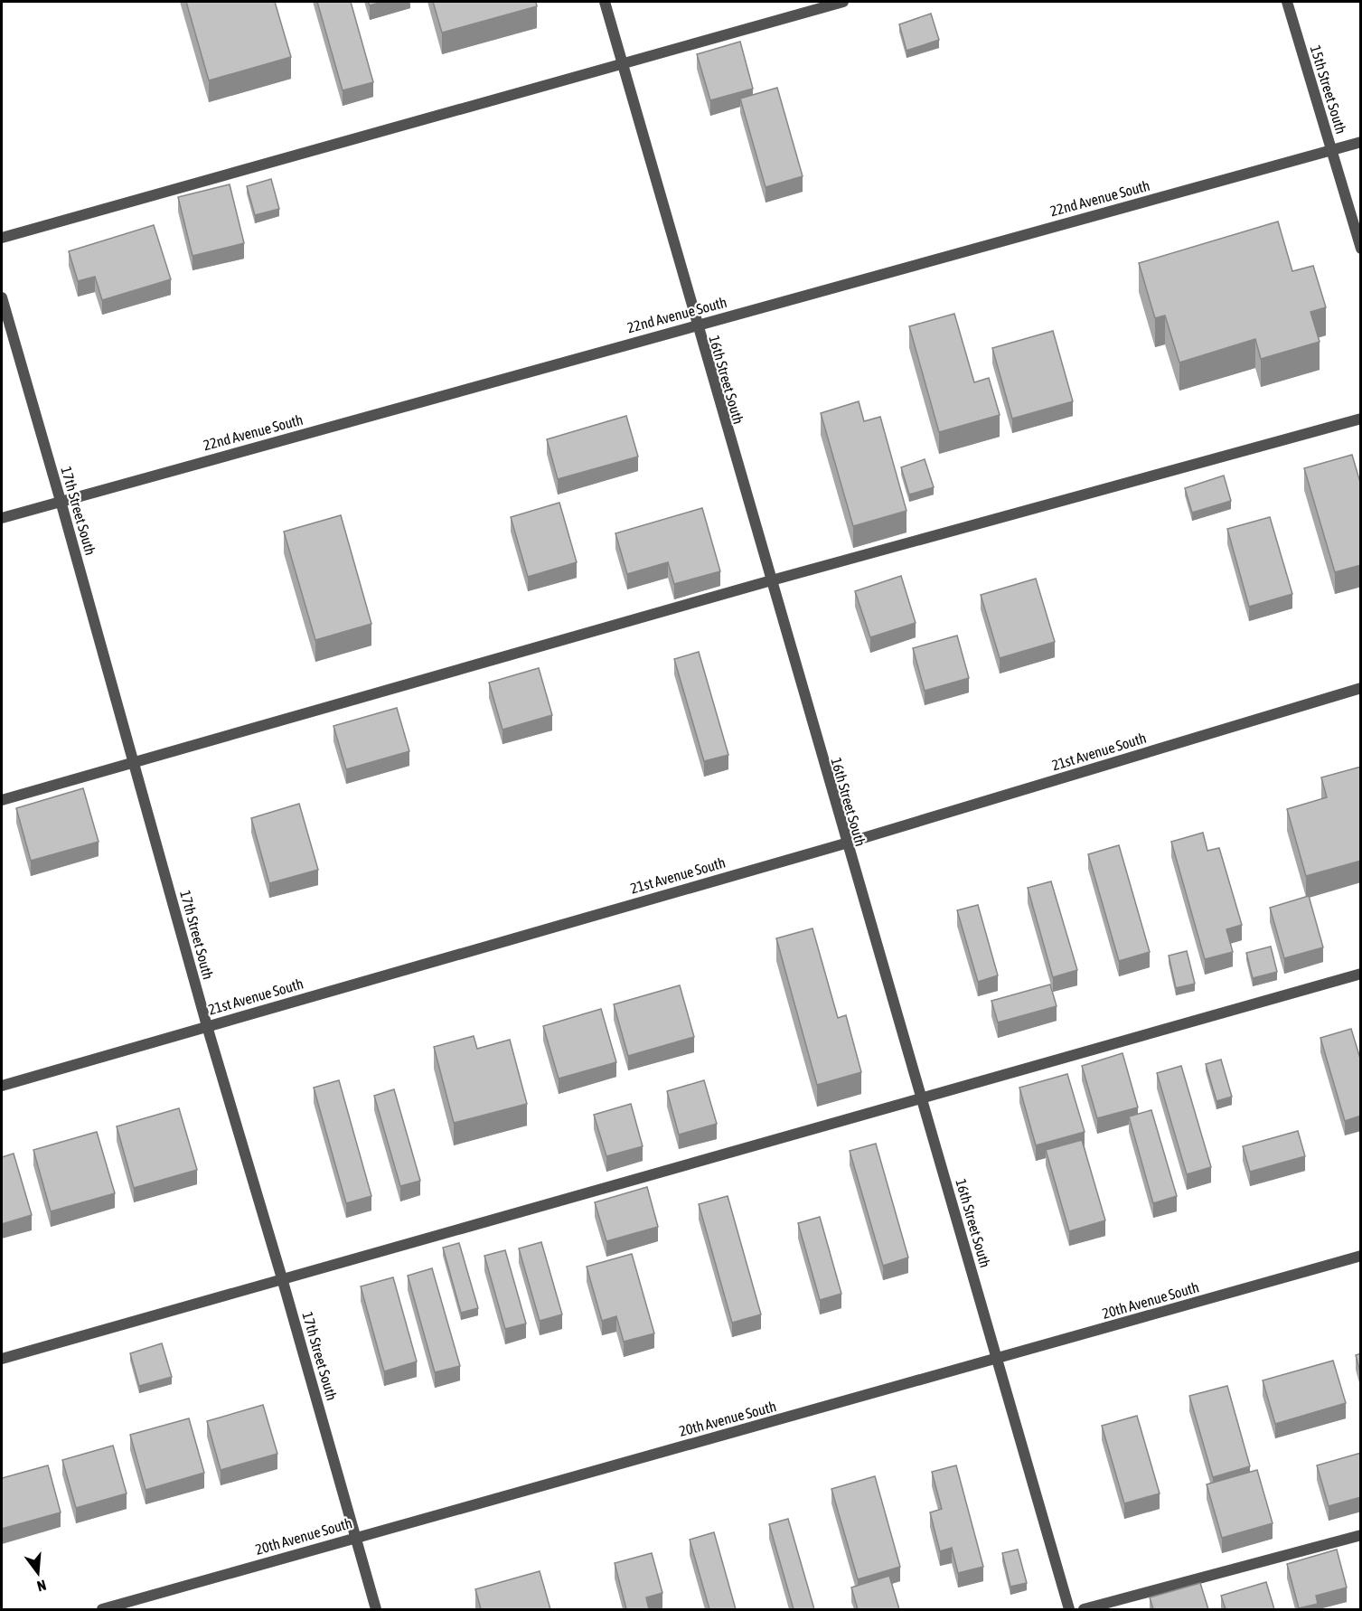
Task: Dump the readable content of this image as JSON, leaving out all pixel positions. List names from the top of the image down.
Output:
{
  "streets": {
    "street": [
      "15th Street South",
      "22nd Avenue South",
      "16th Street South",
      "17th Street South",
      "21st Avenue South",
      "20th Avenue South"
    ]
  },
  "crossings": [
    ["15th Street South", "22nd Avenue South"],
    ["22nd Avenue South", "16th Street South"],
    ["22nd Avenue South", "17th Street South"],
    ["16th Street South", "21st Avenue South"],
    ["16th Street South", "20th Avenue South"],
    ["17th Street South", "21st Avenue South"],
    ["17th Street South", "20th Avenue South"]
  ],
  "north": "bottom"
}
